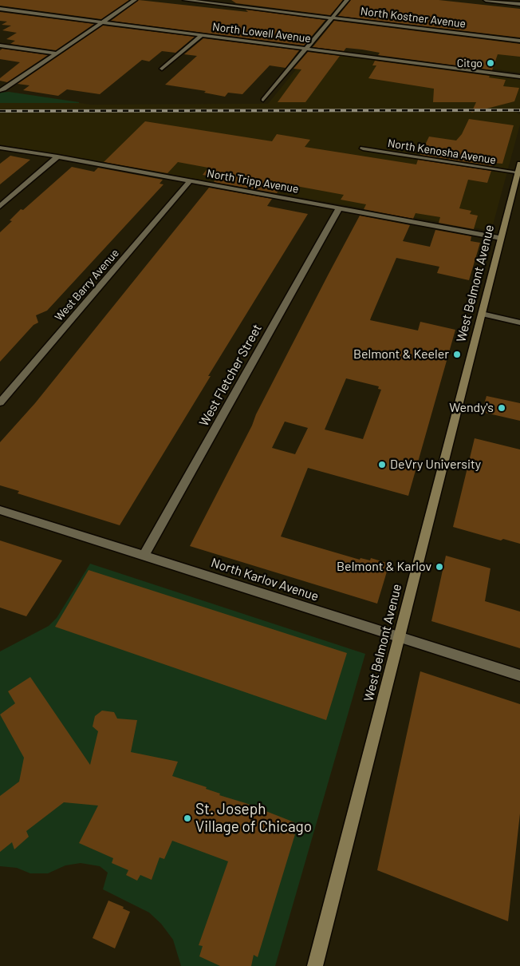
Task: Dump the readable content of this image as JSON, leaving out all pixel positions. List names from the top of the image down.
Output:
{
  "streets": {
    "main road": ["West Belmont Avenue"],
    "street": [
      "North Kostner Avenue",
      "North Lowell Avenue",
      "North Kenosha Avenue",
      "North Tripp Avenue",
      "West Barry Avenue",
      "West Fletcher Street",
      "North Karlov Avenue"
    ]
  },
  "crossings": [
    ["North Kenosha Avenue", "West Belmont Avenue"],
    ["North Tripp Avenue", "West Belmont Avenue"],
    ["North Tripp Avenue", "West Barry Avenue"],
    ["North Tripp Avenue", "West Fletcher Street"],
    ["West Belmont Avenue", "North Karlov Avenue"],
    ["West Fletcher Street", "North Karlov Avenue"]
  ],
  "places": [
    "Citgo",
    "Belmont & Keeler",
    "Wendy's",
    "DeVry University",
    "Belmont & Karlov",
    "St. Joseph Village of Chicago"
  ]
}
